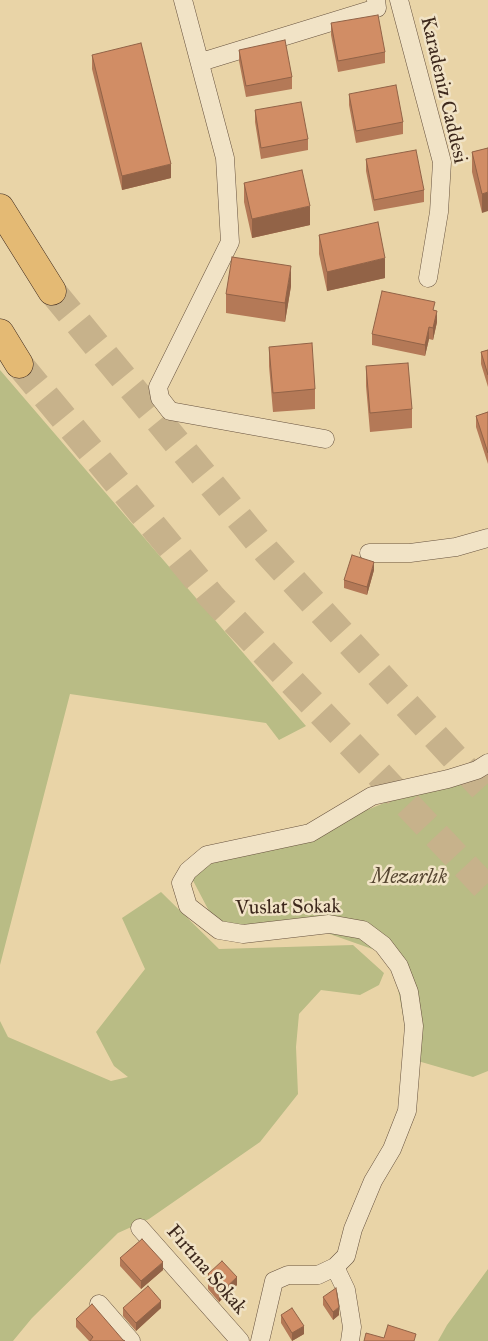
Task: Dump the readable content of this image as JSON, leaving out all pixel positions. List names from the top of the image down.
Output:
{
  "streets": {
    "street": ["Karadeniz Caddesi", "Vuslat Sokak", "Fırtına Sokak"]
  },
  "parks": ["Mezarlık"]
}
